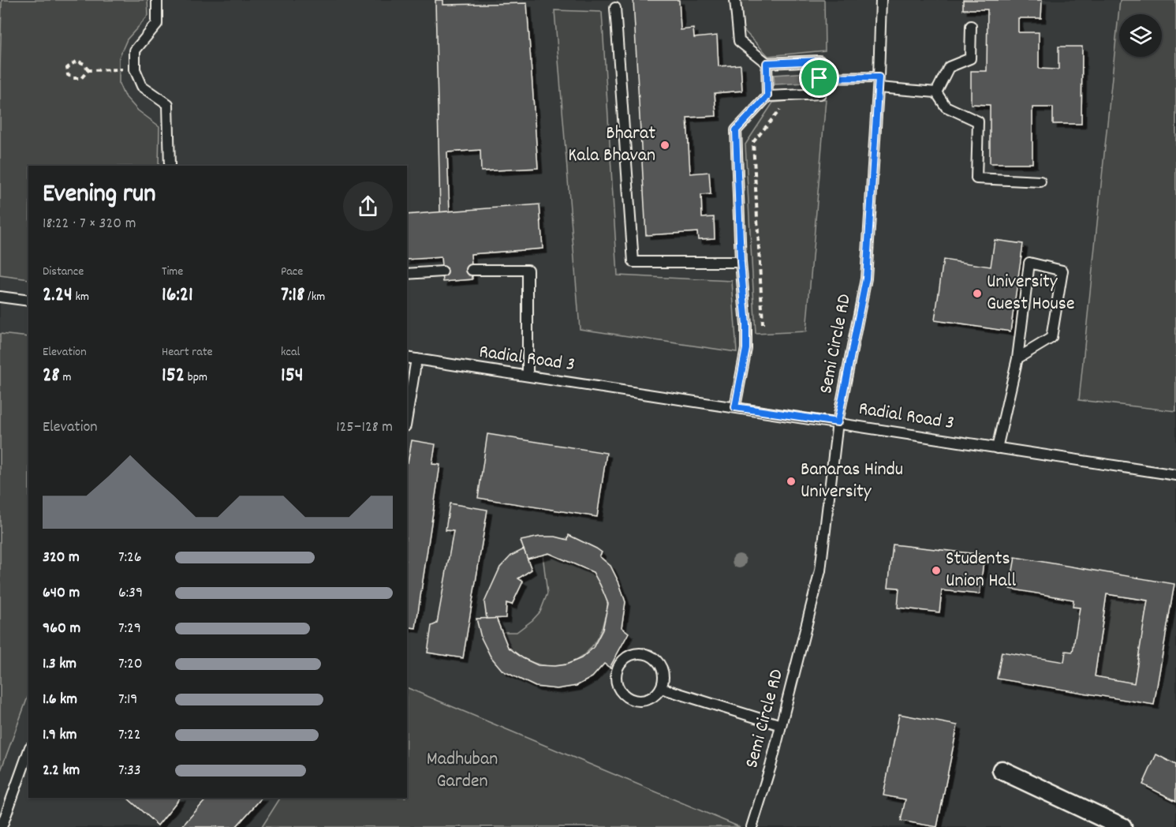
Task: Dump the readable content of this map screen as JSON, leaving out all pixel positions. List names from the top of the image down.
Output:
{
  "streets": {
    "lane": ["Semi Circle RD", "Radial Road 3"]
  },
  "crossings": [
    ["Semi Circle RD", "Radial Road 3"]
  ],
  "parks": ["Madhuban Garden"],
  "places": [
    "Bharat Kala Bhavan",
    "University Guest House",
    "Banaras Hindu University",
    "Students Union Hall"
  ],
  "page": {
    "heading": ["Evening run", "18:22 · 7 × 320 m"],
    "stats": [
      ["Distance", "2.24 km"],
      ["Time", "16:21"],
      ["Pace", "7:18 /km"],
      ["Elevation", "28 m"],
      ["Heart rate", "152 bpm"],
      ["kcal", "154"]
    ],
    "chart": ["Elevation", "125–128 m"],
    "list": [
      {
        "name": "320 m",
        "note": "7:26"
      },
      {
        "name": "640 m",
        "note": "6:39"
      },
      {
        "name": "960 m",
        "note": "7:29"
      },
      {
        "name": "1.3 km",
        "note": "7:20"
      },
      {
        "name": "1.6 km",
        "note": "7:19"
      },
      {
        "name": "1.9 km",
        "note": "7:22"
      },
      {
        "name": "2.2 km",
        "note": "7:33"
      }
    ]
  }
}
